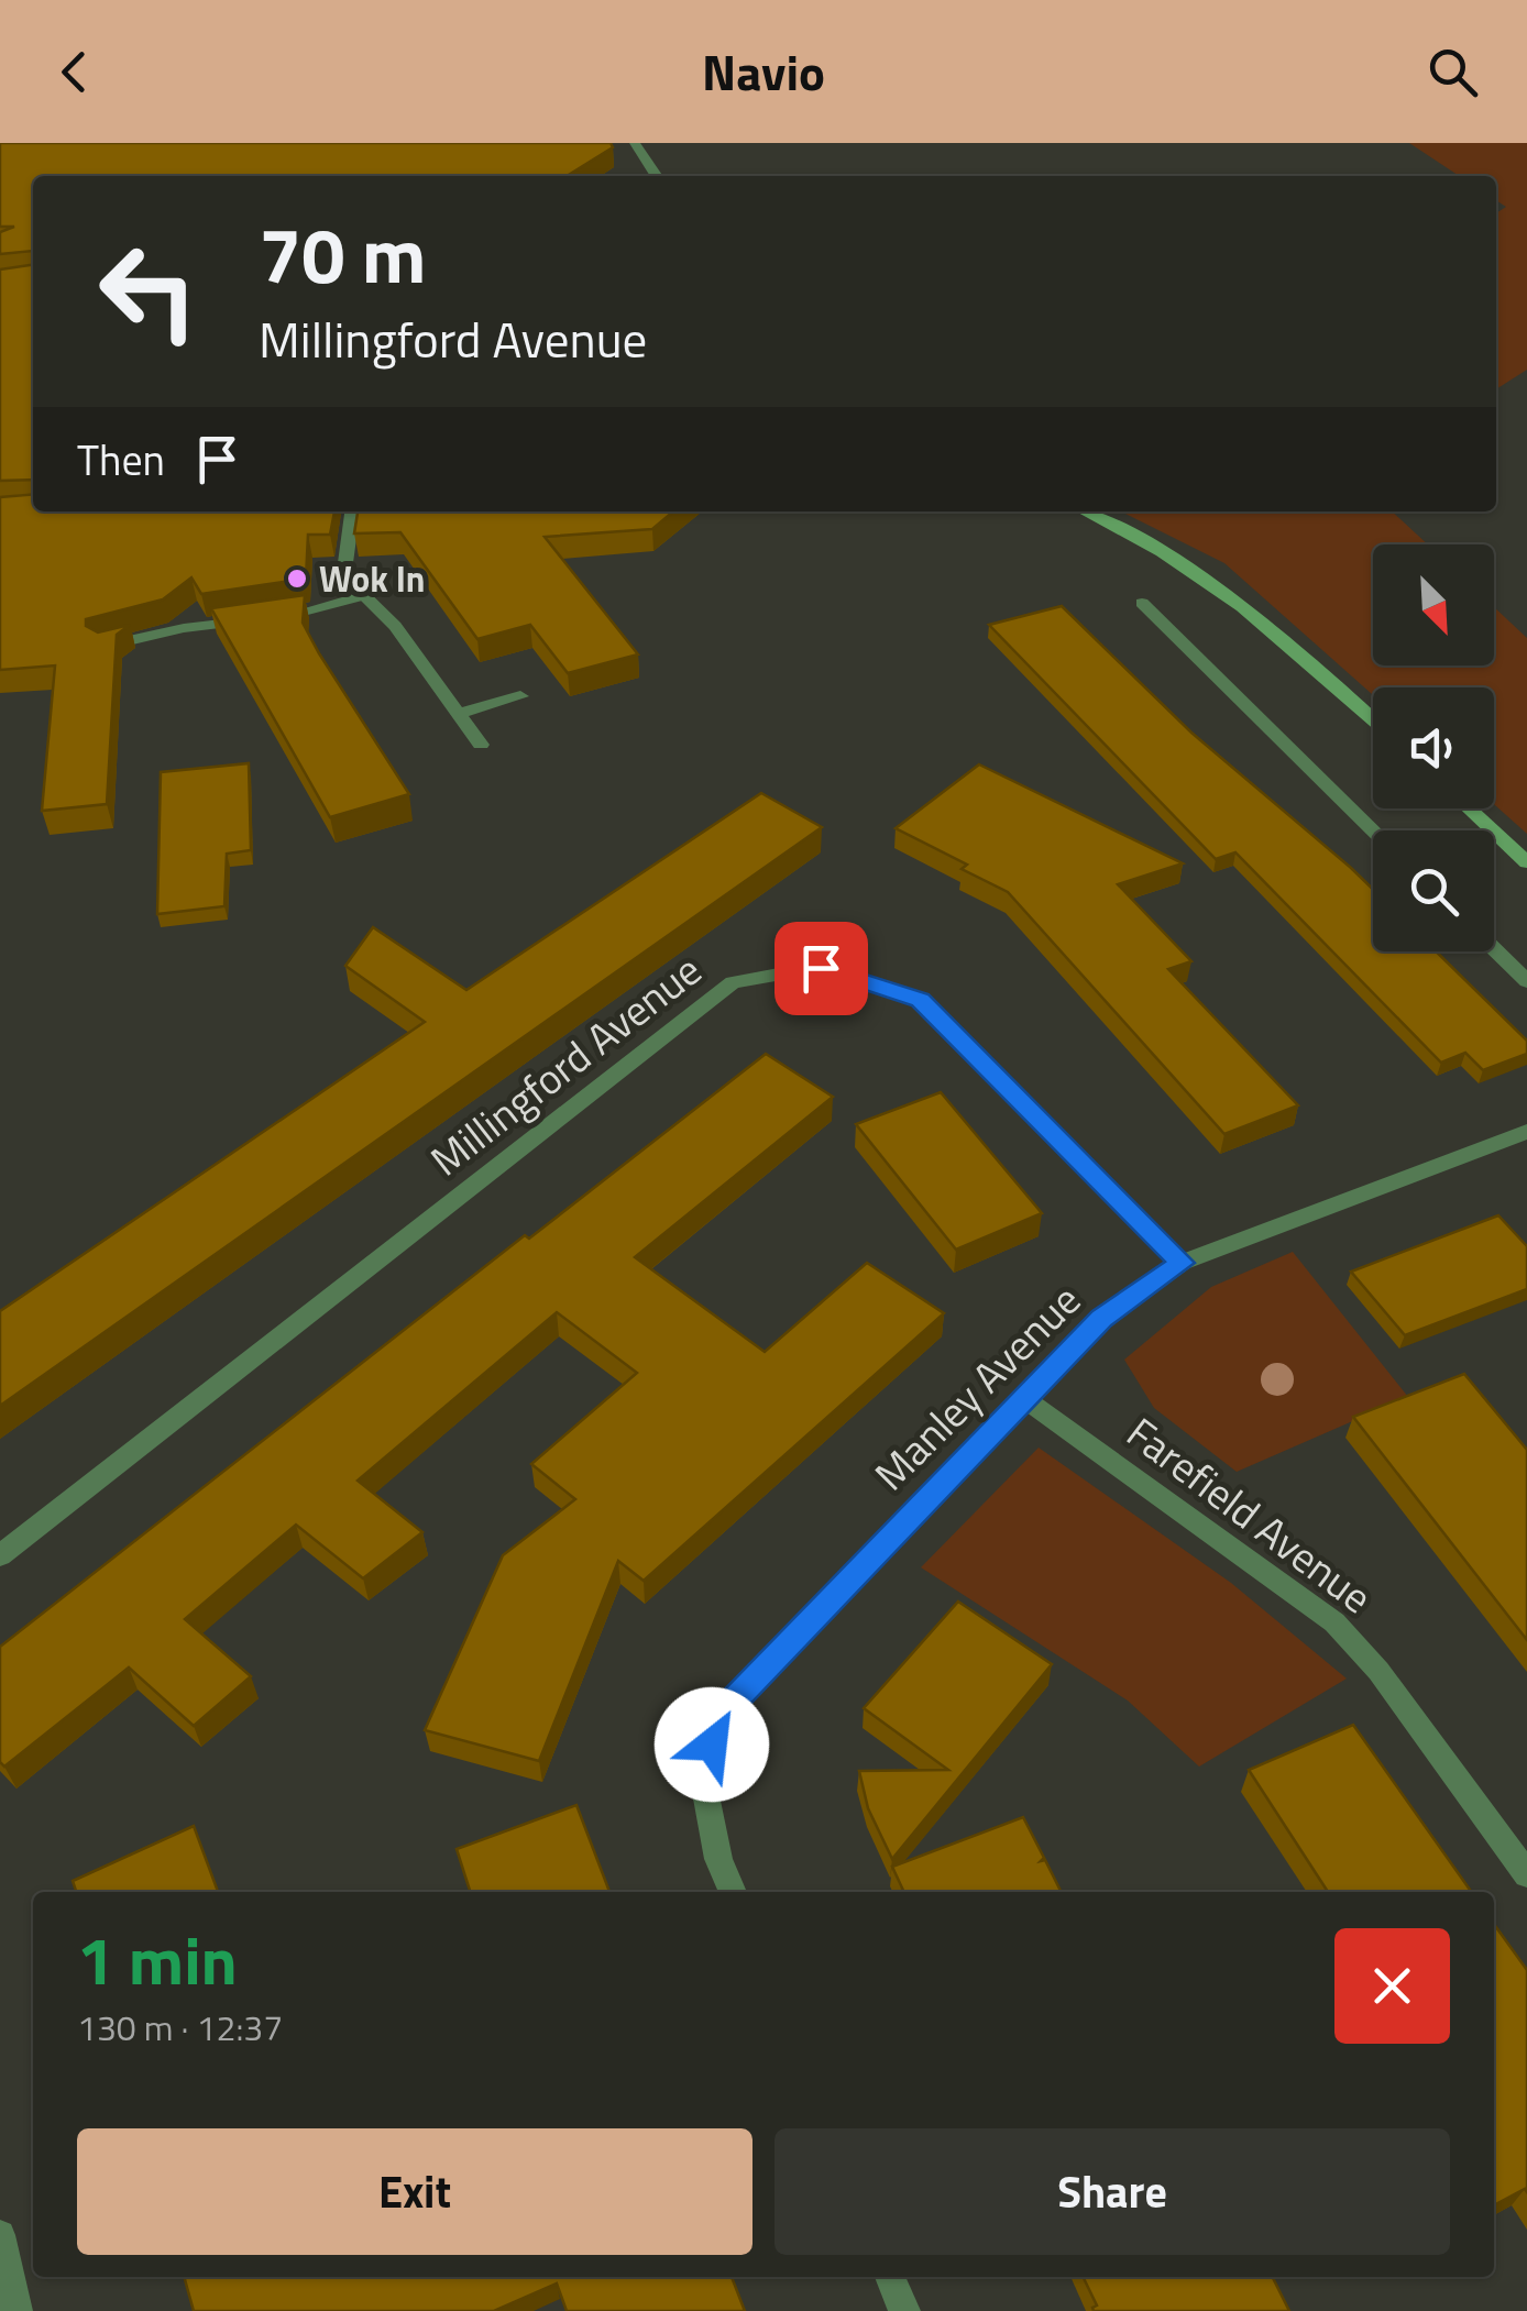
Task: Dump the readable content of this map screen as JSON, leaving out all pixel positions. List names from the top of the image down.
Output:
{
  "streets": {
    "street": ["Millingford Avenue", "Manley Avenue", "Farefield Avenue"]
  },
  "crossings": [
    ["Millingford Avenue", "Manley Avenue"],
    ["Manley Avenue", "Farefield Avenue"]
  ],
  "places": ["Wok In"],
  "north": "bottom right",
  "page": {
    "header": "Navio",
    "turn": ["70 m", "Millingford Avenue"],
    "then": "Then",
    "heading": ["1 min", "130 m · 12:37"],
    "buttons": ["Exit", "Share"]
  }
}
